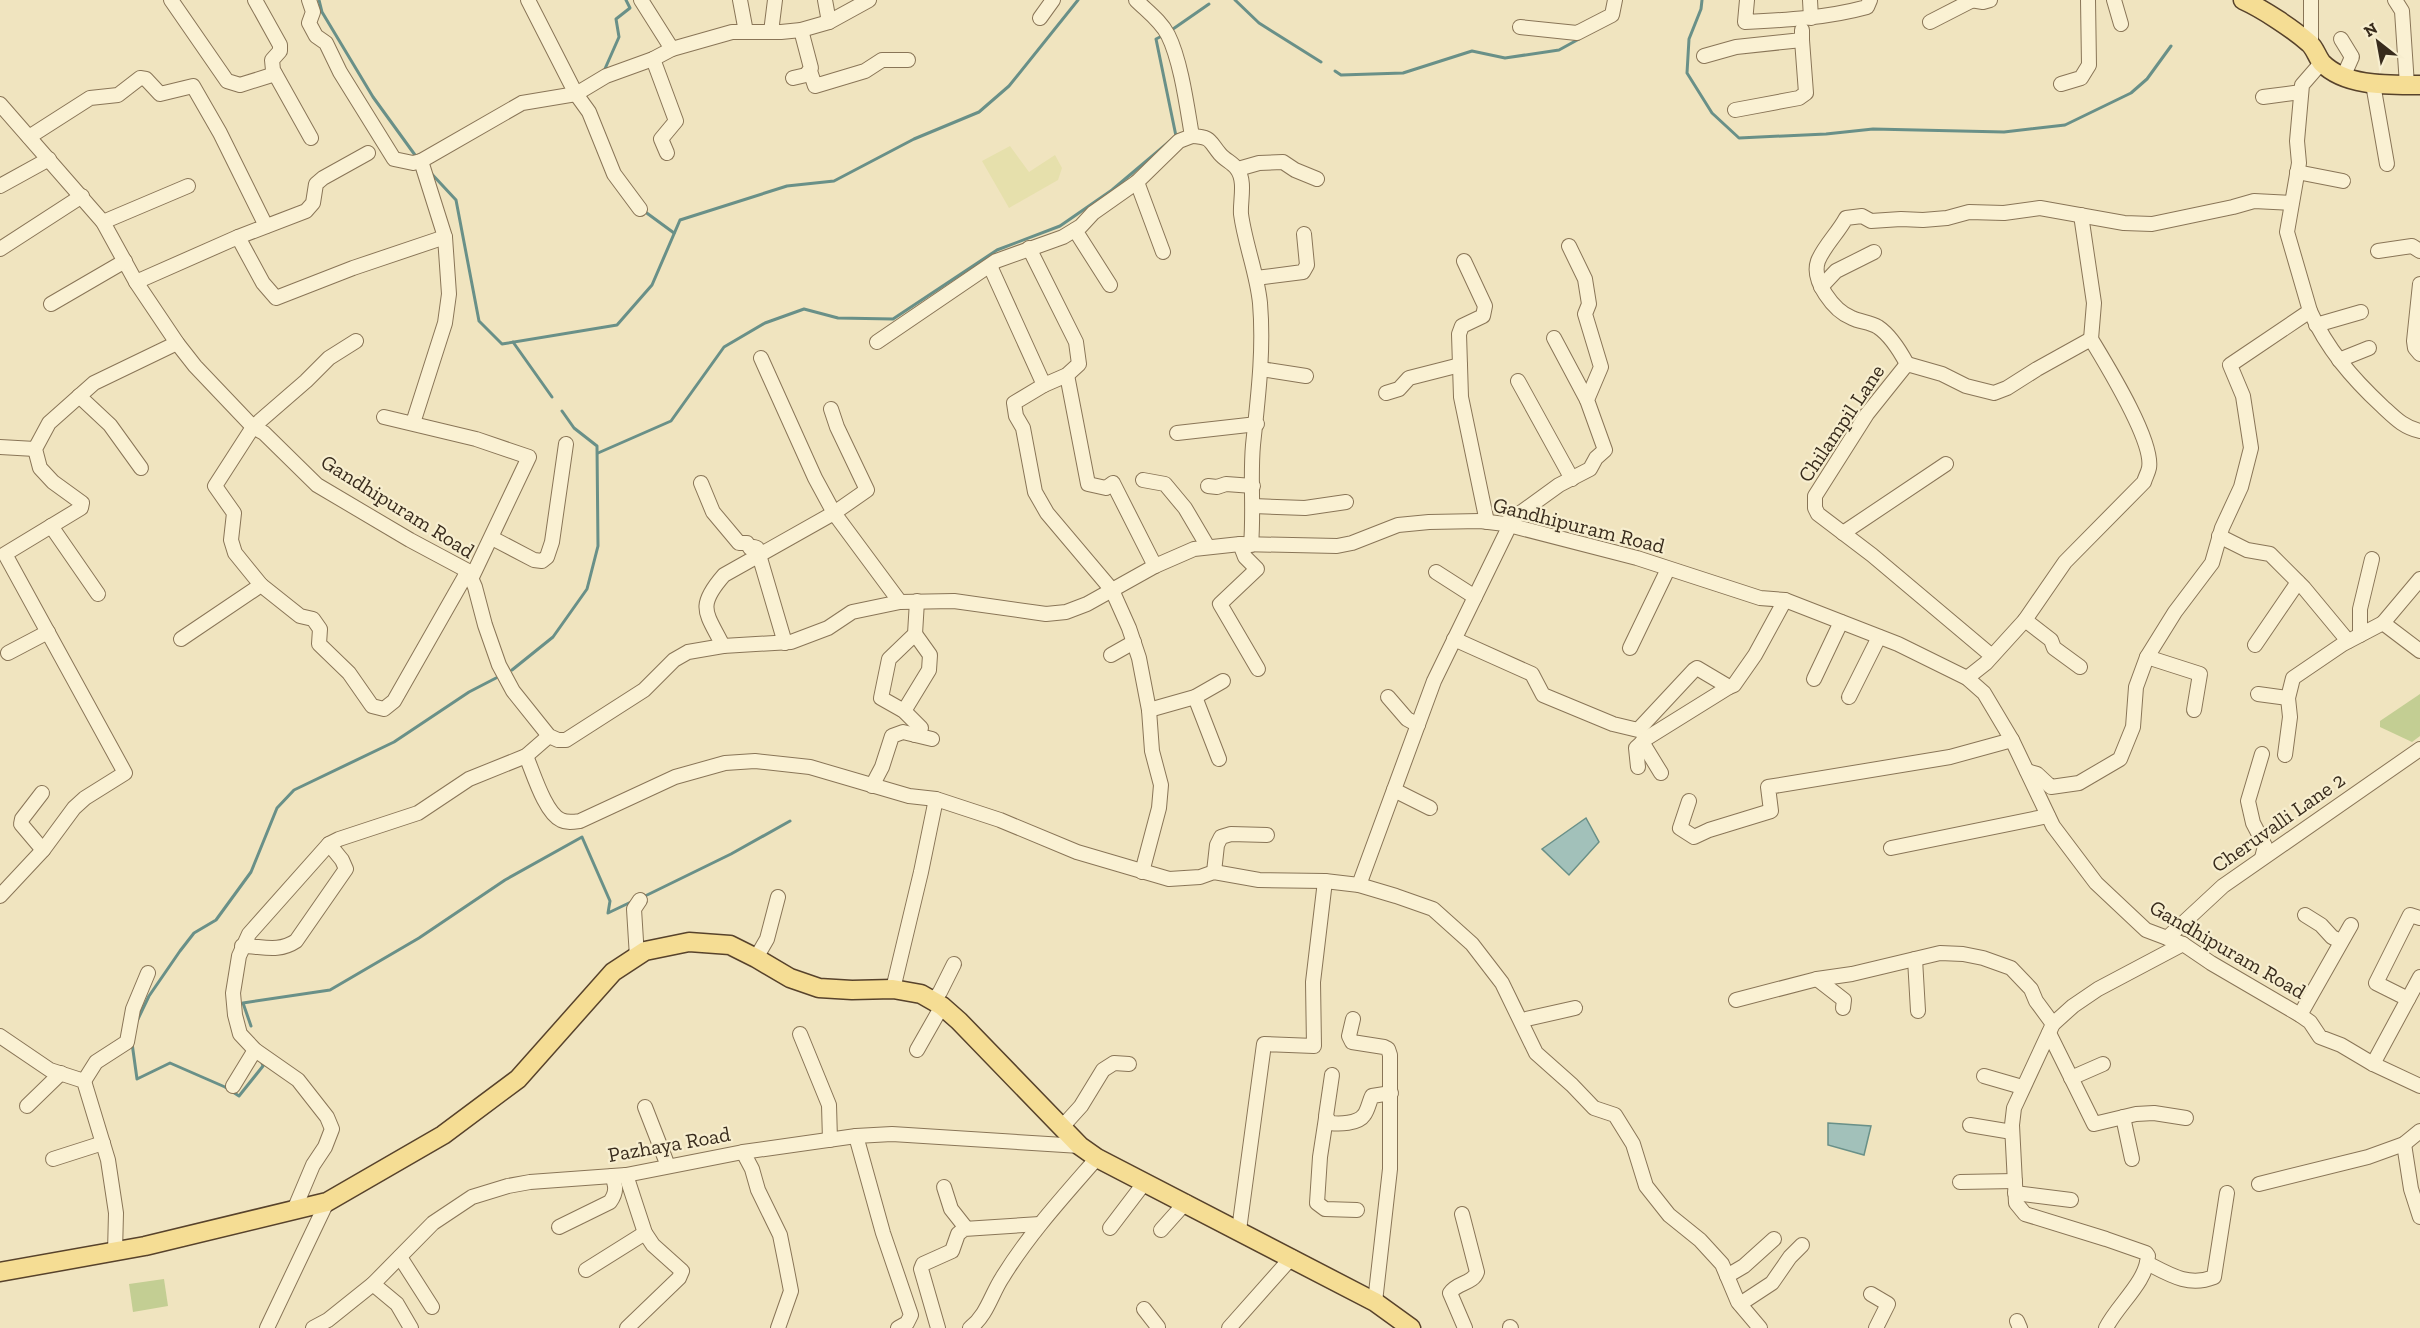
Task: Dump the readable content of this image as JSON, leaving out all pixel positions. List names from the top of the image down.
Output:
{
  "streets": {
    "street": [
      "Chilampil Lane",
      "Gandhipuram Road",
      "Cheruvalli Lane 2",
      "Pazhaya Road"
    ]
  },
  "crossings": [
    ["Gandhipuram Road", "Cheruvalli Lane 2"]
  ],
  "north": "top left"
}
